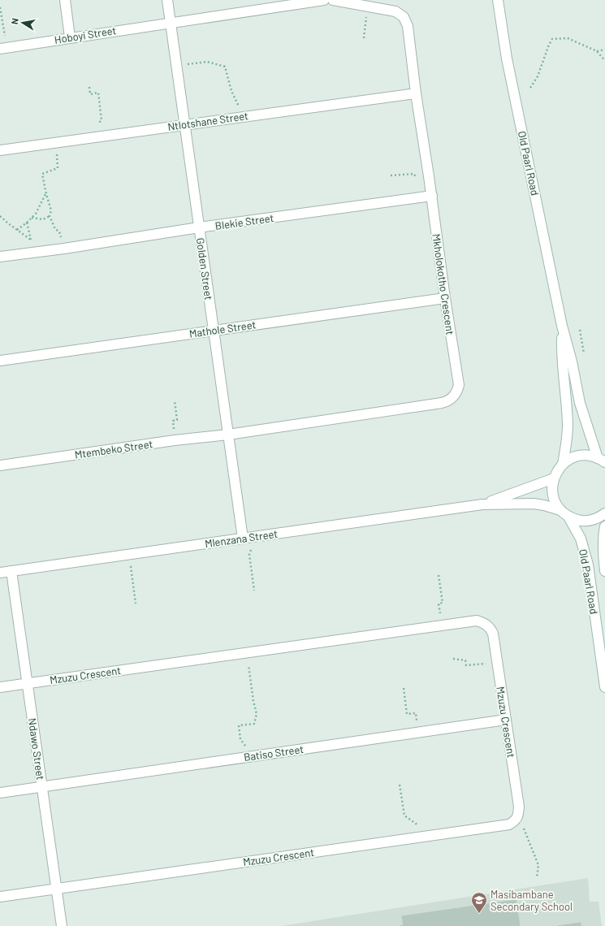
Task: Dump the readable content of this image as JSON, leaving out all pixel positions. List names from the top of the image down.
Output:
{
  "streets": {
    "street": [
      "Hoboyi Street",
      "Ntlotshane Street",
      "Old Paarl Road",
      "Blekie Street",
      "Golden Street",
      "Mkholokotho Crescent",
      "Mathole Street",
      "Mtembeko Street",
      "Mlenzana Street",
      "Mzuzu Crescent",
      "Ndawo Street",
      "Batiso Street"
    ]
  },
  "crossings": [
    ["Hoboyi Street", "Golden Street"],
    ["Ntlotshane Street", "Golden Street"],
    ["Ntlotshane Street", "Mkholokotho Crescent"],
    ["Old Paarl Road", "Mlenzana Street"],
    ["Blekie Street", "Golden Street"],
    ["Blekie Street", "Mkholokotho Crescent"],
    ["Golden Street", "Mkholokotho Crescent"],
    ["Golden Street", "Mathole Street"],
    ["Golden Street", "Mtembeko Street"],
    ["Golden Street", "Mlenzana Street"],
    ["Mkholokotho Crescent", "Mathole Street"],
    ["Mkholokotho Crescent", "Mtembeko Street"],
    ["Mlenzana Street", "Ndawo Street"],
    ["Mzuzu Crescent", "Ndawo Street"],
    ["Mzuzu Crescent", "Batiso Street"],
    ["Ndawo Street", "Batiso Street"]
  ],
  "places": {
    "school or university": ["Masibambane Secondary School"]
  },
  "north": "left"
}
